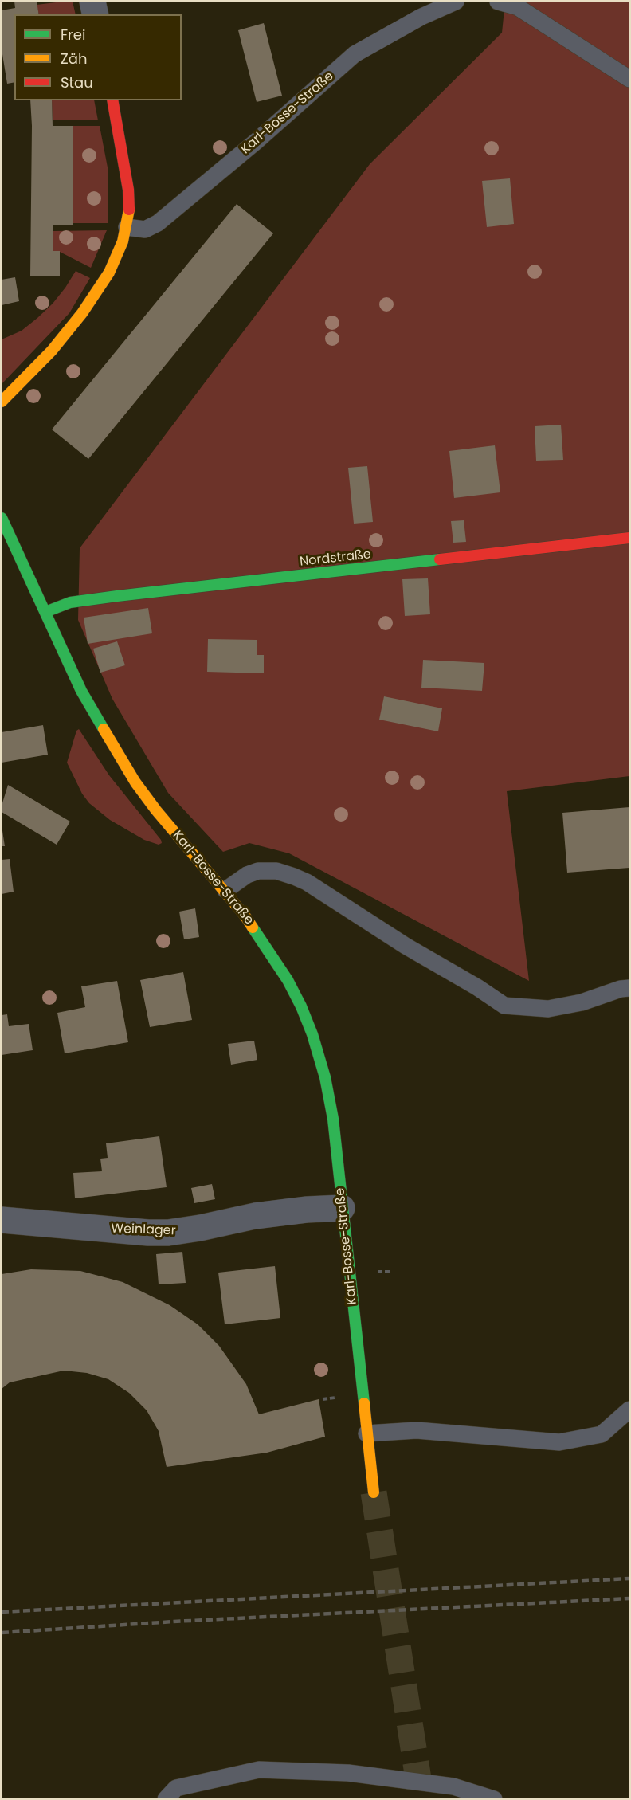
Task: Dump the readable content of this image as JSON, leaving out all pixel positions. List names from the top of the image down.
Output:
{
  "streets": {
    "street": ["Karl-Bosse-Straße", "Nordstraße", "Weinlager"]
  },
  "crossings": [
    ["Karl-Bosse-Straße", "Nordstraße"],
    ["Karl-Bosse-Straße", "Weinlager"]
  ],
  "legend": ["Frei", "Zäh", "Stau"]
}
